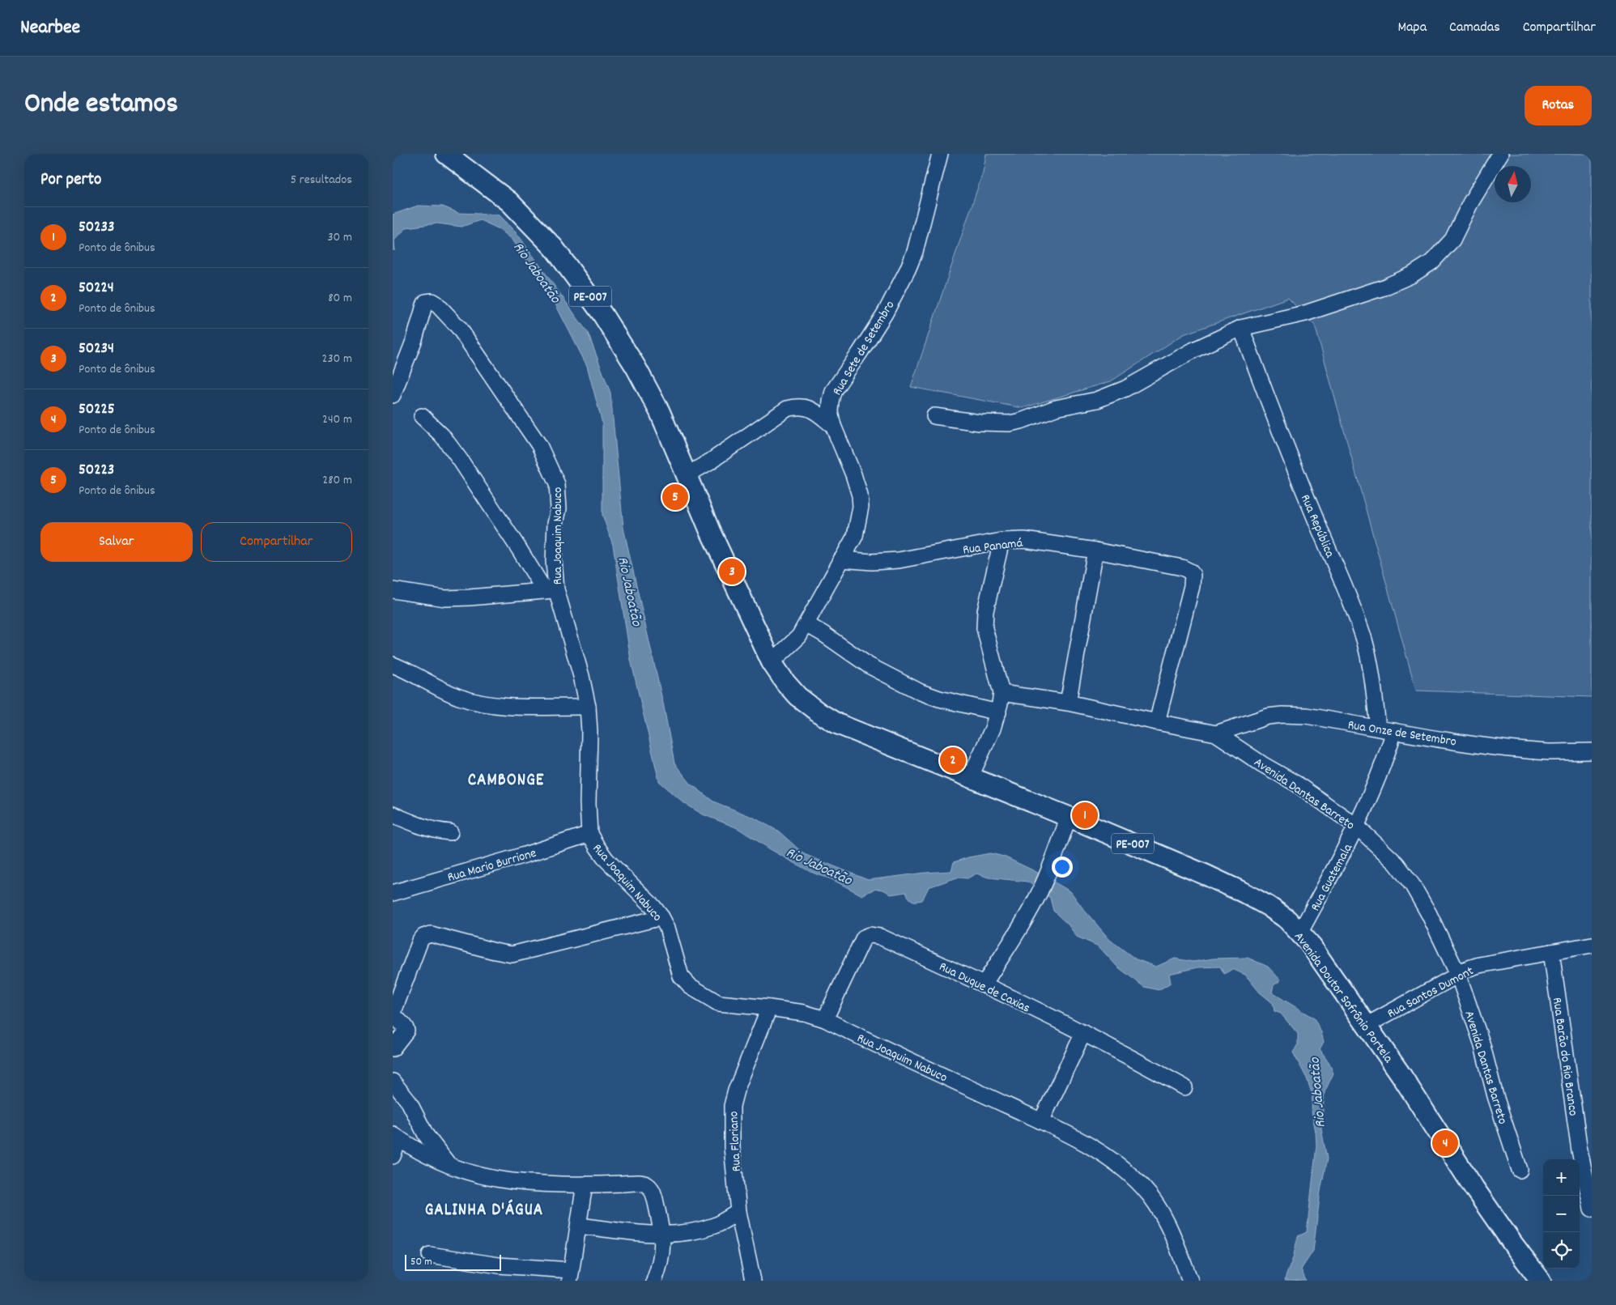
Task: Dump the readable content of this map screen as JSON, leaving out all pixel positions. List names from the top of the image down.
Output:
{
  "streets": {
    "main road": ["PE-007", "Avenida Doutor Sofrônio Portela"],
    "street": [
      "Rua Sete de Setembro",
      "Rua República",
      "Rua Joaquim Nabuco",
      "Rua Panamá",
      "Rua Onze de Setembro",
      "Avenida Dantas Barreto",
      "Rua Mario Burrione",
      "Rua Guatemala",
      "Rua Duque de Caxias",
      "Rua Santos Dumont",
      "Rua Barão do Rio Branco",
      "Rua Floriano"
    ]
  },
  "crossings": [
    ["Rua Sete de Setembro", "Rua Panamá"],
    ["Rua Sete de Setembro", "Avenida Doutor Sofrônio Portela"],
    ["Rua República", "Rua Onze de Setembro"],
    ["Rua Joaquim Nabuco", "Rua Mario Burrione"],
    ["Rua Joaquim Nabuco", "Rua Duque de Caxias"],
    ["Rua Joaquim Nabuco", "Rua Floriano"],
    ["Rua Panamá", "Avenida Dantas Barreto"],
    ["Rua Onze de Setembro", "Avenida Dantas Barreto"],
    ["Rua Onze de Setembro", "Rua Guatemala"],
    ["Avenida Dantas Barreto", "Rua Guatemala"],
    ["Avenida Dantas Barreto", "Rua Santos Dumont"],
    ["Rua Guatemala", "Avenida Doutor Sofrônio Portela"],
    ["Rua Santos Dumont", "Avenida Doutor Sofrônio Portela"],
    ["Rua Santos Dumont", "Rua Barão do Rio Branco"]
  ],
  "districts": ["CAMBONGE", "GALINHA D'ÁGUA"],
  "water": ["Rio Jaboatão"],
  "scale_bar": "50 m",
  "north": "top",
  "page": {
    "header": "Nearbee",
    "nav": ["Mapa", "Camadas", "Compartilhar"],
    "title": "Onde estamos",
    "buttons": [
      "Rotas",
      ["Salvar", "Compartilhar"]
    ],
    "heading": ["Por perto", "5 resultados"],
    "list": [
      {
        "mark": "1",
        "name": "50233",
        "note": "Ponto de ônibus",
        "value": "30 m"
      },
      {
        "mark": "2",
        "name": "50224",
        "note": "Ponto de ônibus",
        "value": "80 m"
      },
      {
        "mark": "3",
        "name": "50234",
        "note": "Ponto de ônibus",
        "value": "230 m"
      },
      {
        "mark": "4",
        "name": "50225",
        "note": "Ponto de ônibus",
        "value": "240 m"
      },
      {
        "mark": "5",
        "name": "50223",
        "note": "Ponto de ônibus",
        "value": "280 m"
      }
    ],
    "pins": [
      "5",
      "3",
      "2",
      "1",
      "4"
    ],
    "map_buttons": ["+", "−"],
    "scale": "50 m"
  }
}
